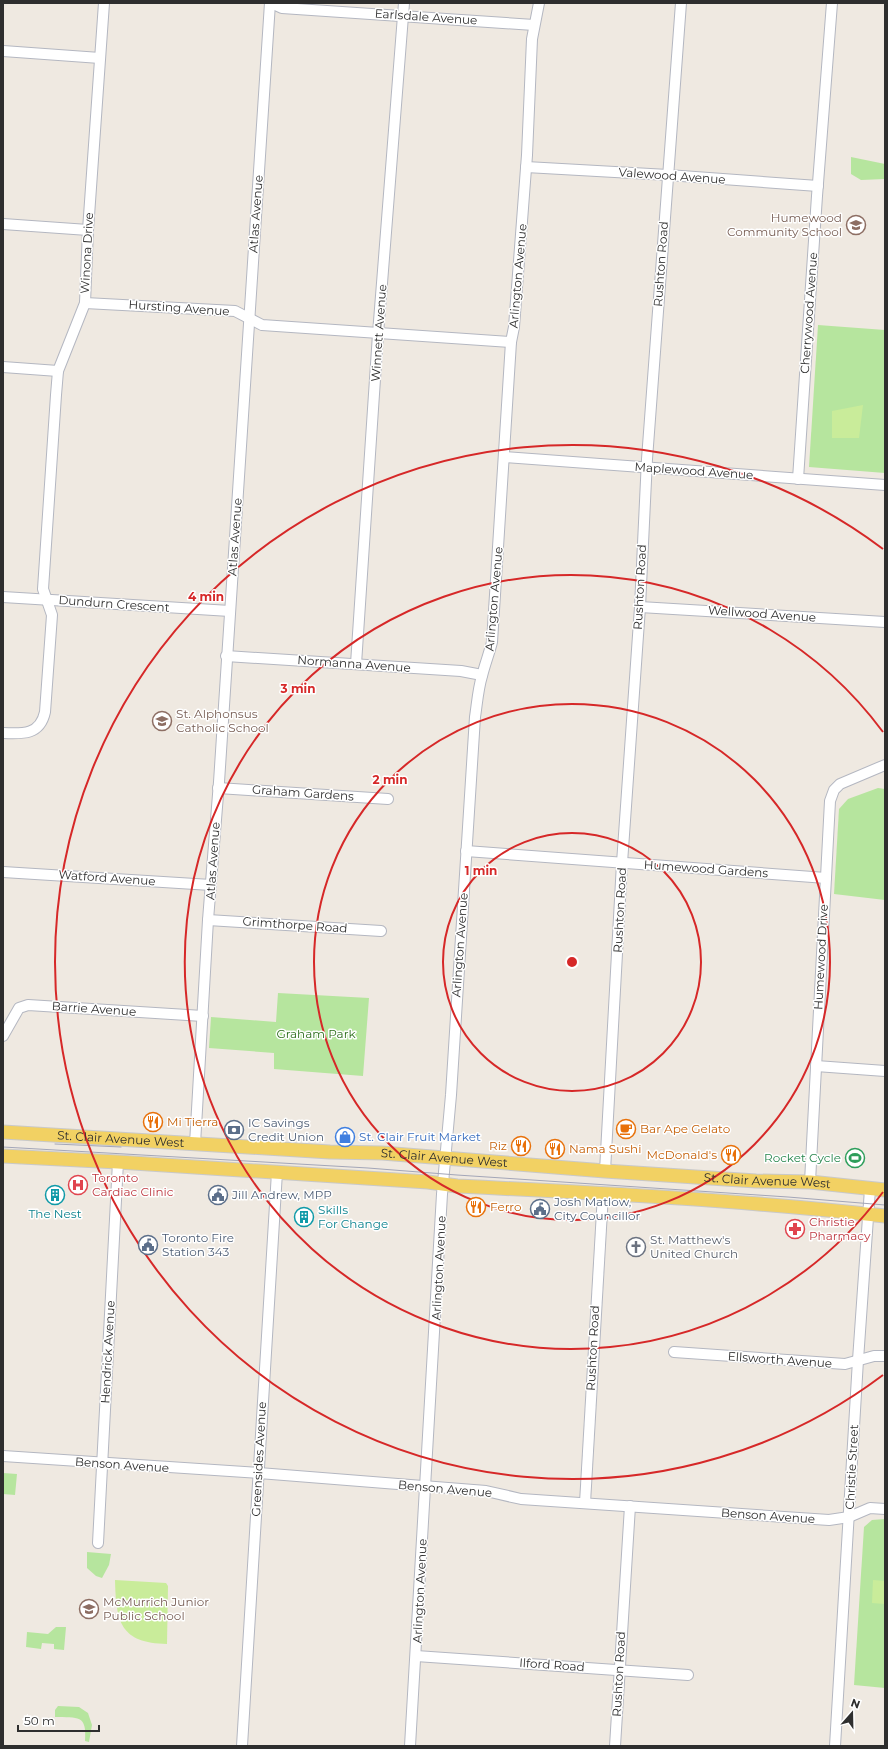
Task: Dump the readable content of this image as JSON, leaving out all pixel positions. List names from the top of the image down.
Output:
{
  "streets": {
    "main road": ["St. Clair Avenue West"],
    "street": [
      "Earlsdale Avenue",
      "Valewood Avenue",
      "Atlas Avenue",
      "Winona Drive",
      "Rushton Road",
      "Arlington Avenue",
      "Hursting Avenue",
      "Cherrywood Avenue",
      "Winnett Avenue",
      "Maplewood Avenue",
      "Dundurn Crescent",
      "Wellwood Avenue",
      "Normanna Avenue",
      "Graham Gardens",
      "Humewood Gardens",
      "Watford Avenue",
      "Grimthorpe Road",
      "Humewood Drive",
      "Barrie Avenue",
      "Hendrick Avenue",
      "Ellsworth Avenue",
      "Greensides Avenue",
      "Benson Avenue",
      "Christie Street",
      "Ilford Road"
    ]
  },
  "crossings": [
    ["Earlsdale Avenue", "Atlas Avenue"],
    ["Earlsdale Avenue", "Arlington Avenue"],
    ["Earlsdale Avenue", "Winnett Avenue"],
    ["Valewood Avenue", "Rushton Road"],
    ["Valewood Avenue", "Arlington Avenue"],
    ["Valewood Avenue", "Cherrywood Avenue"],
    ["Atlas Avenue", "Hursting Avenue"],
    ["Atlas Avenue", "Dundurn Crescent"],
    ["Atlas Avenue", "Normanna Avenue"],
    ["Atlas Avenue", "Graham Gardens"],
    ["Atlas Avenue", "Watford Avenue"],
    ["Atlas Avenue", "Grimthorpe Road"],
    ["Atlas Avenue", "Barrie Avenue"],
    ["Atlas Avenue", "St. Clair Avenue West"],
    ["Winona Drive", "Hursting Avenue"],
    ["Winona Drive", "Dundurn Crescent"],
    ["Rushton Road", "Maplewood Avenue"],
    ["Rushton Road", "Wellwood Avenue"],
    ["Rushton Road", "Humewood Gardens"],
    ["Rushton Road", "St. Clair Avenue West"],
    ["Rushton Road", "Benson Avenue"],
    ["Rushton Road", "Ilford Road"],
    ["Arlington Avenue", "Hursting Avenue"],
    ["Arlington Avenue", "Maplewood Avenue"],
    ["Arlington Avenue", "Normanna Avenue"],
    ["Arlington Avenue", "Humewood Gardens"],
    ["Arlington Avenue", "St. Clair Avenue West"],
    ["Arlington Avenue", "Benson Avenue"],
    ["Arlington Avenue", "Ilford Road"],
    ["Hursting Avenue", "Winnett Avenue"],
    ["Cherrywood Avenue", "Maplewood Avenue"],
    ["Winnett Avenue", "Normanna Avenue"],
    ["Humewood Gardens", "Humewood Drive"],
    ["Humewood Drive", "St. Clair Avenue West"],
    ["St. Clair Avenue West", "Hendrick Avenue"],
    ["St. Clair Avenue West", "Greensides Avenue"],
    ["St. Clair Avenue West", "Christie Street"],
    ["Hendrick Avenue", "Benson Avenue"],
    ["Ellsworth Avenue", "Christie Street"],
    ["Greensides Avenue", "Benson Avenue"],
    ["Benson Avenue", "Christie Street"]
  ],
  "parks": ["Graham Park"],
  "places": {
    "school or university": ["Humewood Community School", "St. Alphonsus Catholic School", "McMurrich Junior Public School"],
    "restaurant": [
      "Mi Tierra",
      "Riz",
      "Nama Sushi",
      "McDonald's",
      "Ferro"
    ],
    "cafe": ["Bar Ape Gelato"],
    "bank": ["IC Savings Credit Union"],
    "shop": ["St. Clair Fruit Market"],
    "sports": ["Rocket Cycle"],
    "hospital": ["Toronto Cardiac Clinic"],
    "building": ["The Nest", "Skills For Change"],
    "public building": ["Jill Andrew, MPP", "Josh Matlow, City Councillor", "Toronto Fire Station 343"],
    "pharmacy": ["Christie Pharmacy"],
    "church": ["St. Matthew's United Church"]
  },
  "scale_bar": "50 m",
  "north": "top",
  "rings": [
    "4 min",
    "3 min",
    "2 min",
    "1 min"
  ]
}
